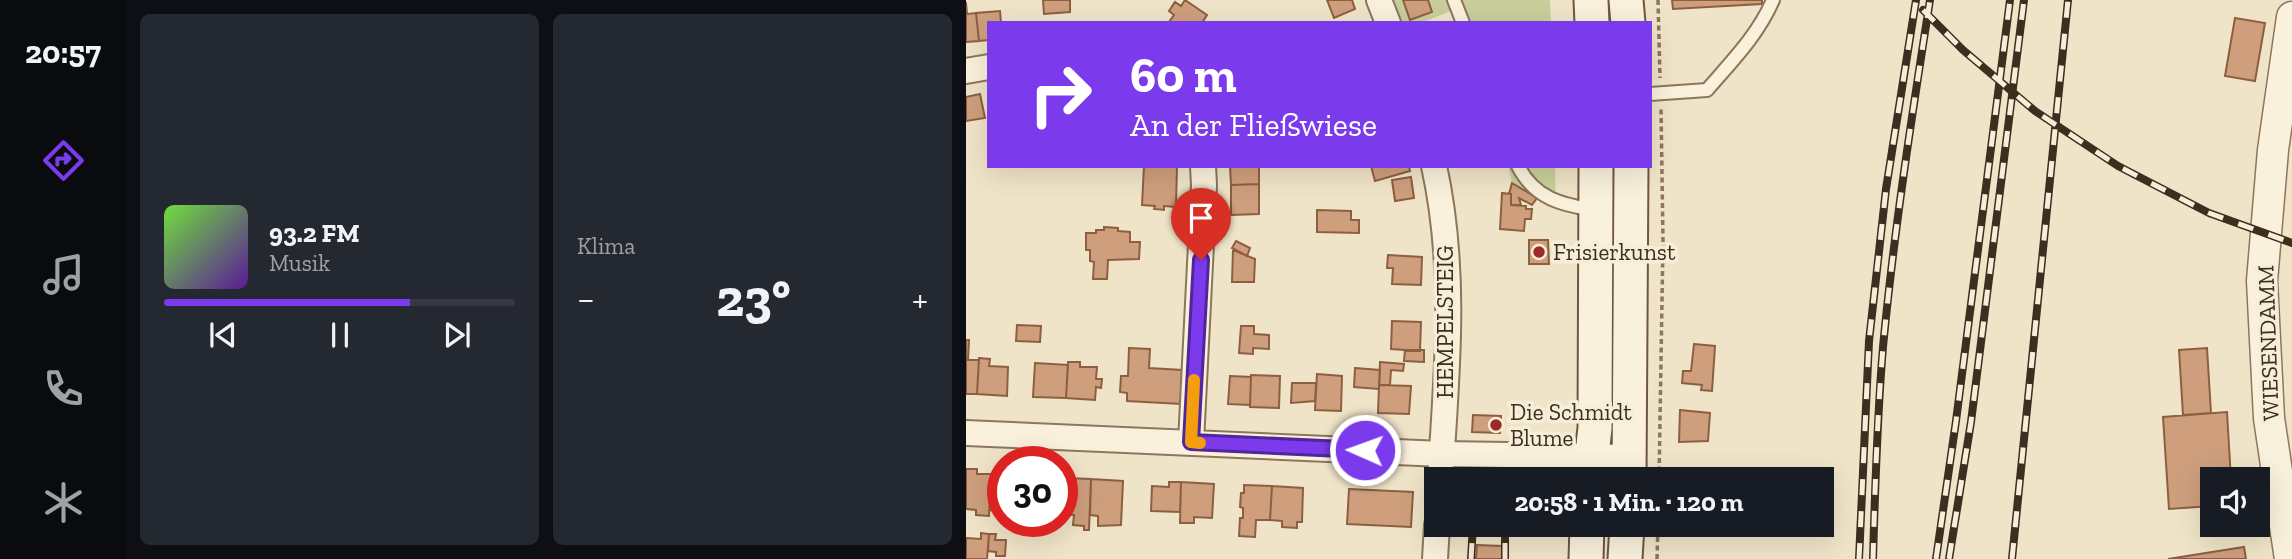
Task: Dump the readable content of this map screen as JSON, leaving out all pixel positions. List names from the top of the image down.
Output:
{
  "streets": {
    "street": ["HEMPELSTEIG", "WIESENDAMM"]
  },
  "places": ["Frisierkunst", "Die Schmidt Blume"],
  "page": {
    "tabs": "20:57",
    "tile": "Klima",
    "turn": ["60 m", "An der Fließwiese"],
    "song": ["93.2 FM", "Musik"],
    "heat": ["−", "23°", "+"],
    "limit": "30",
    "trip": "20:58 · 1 Min. · 120 m"
  }
}
